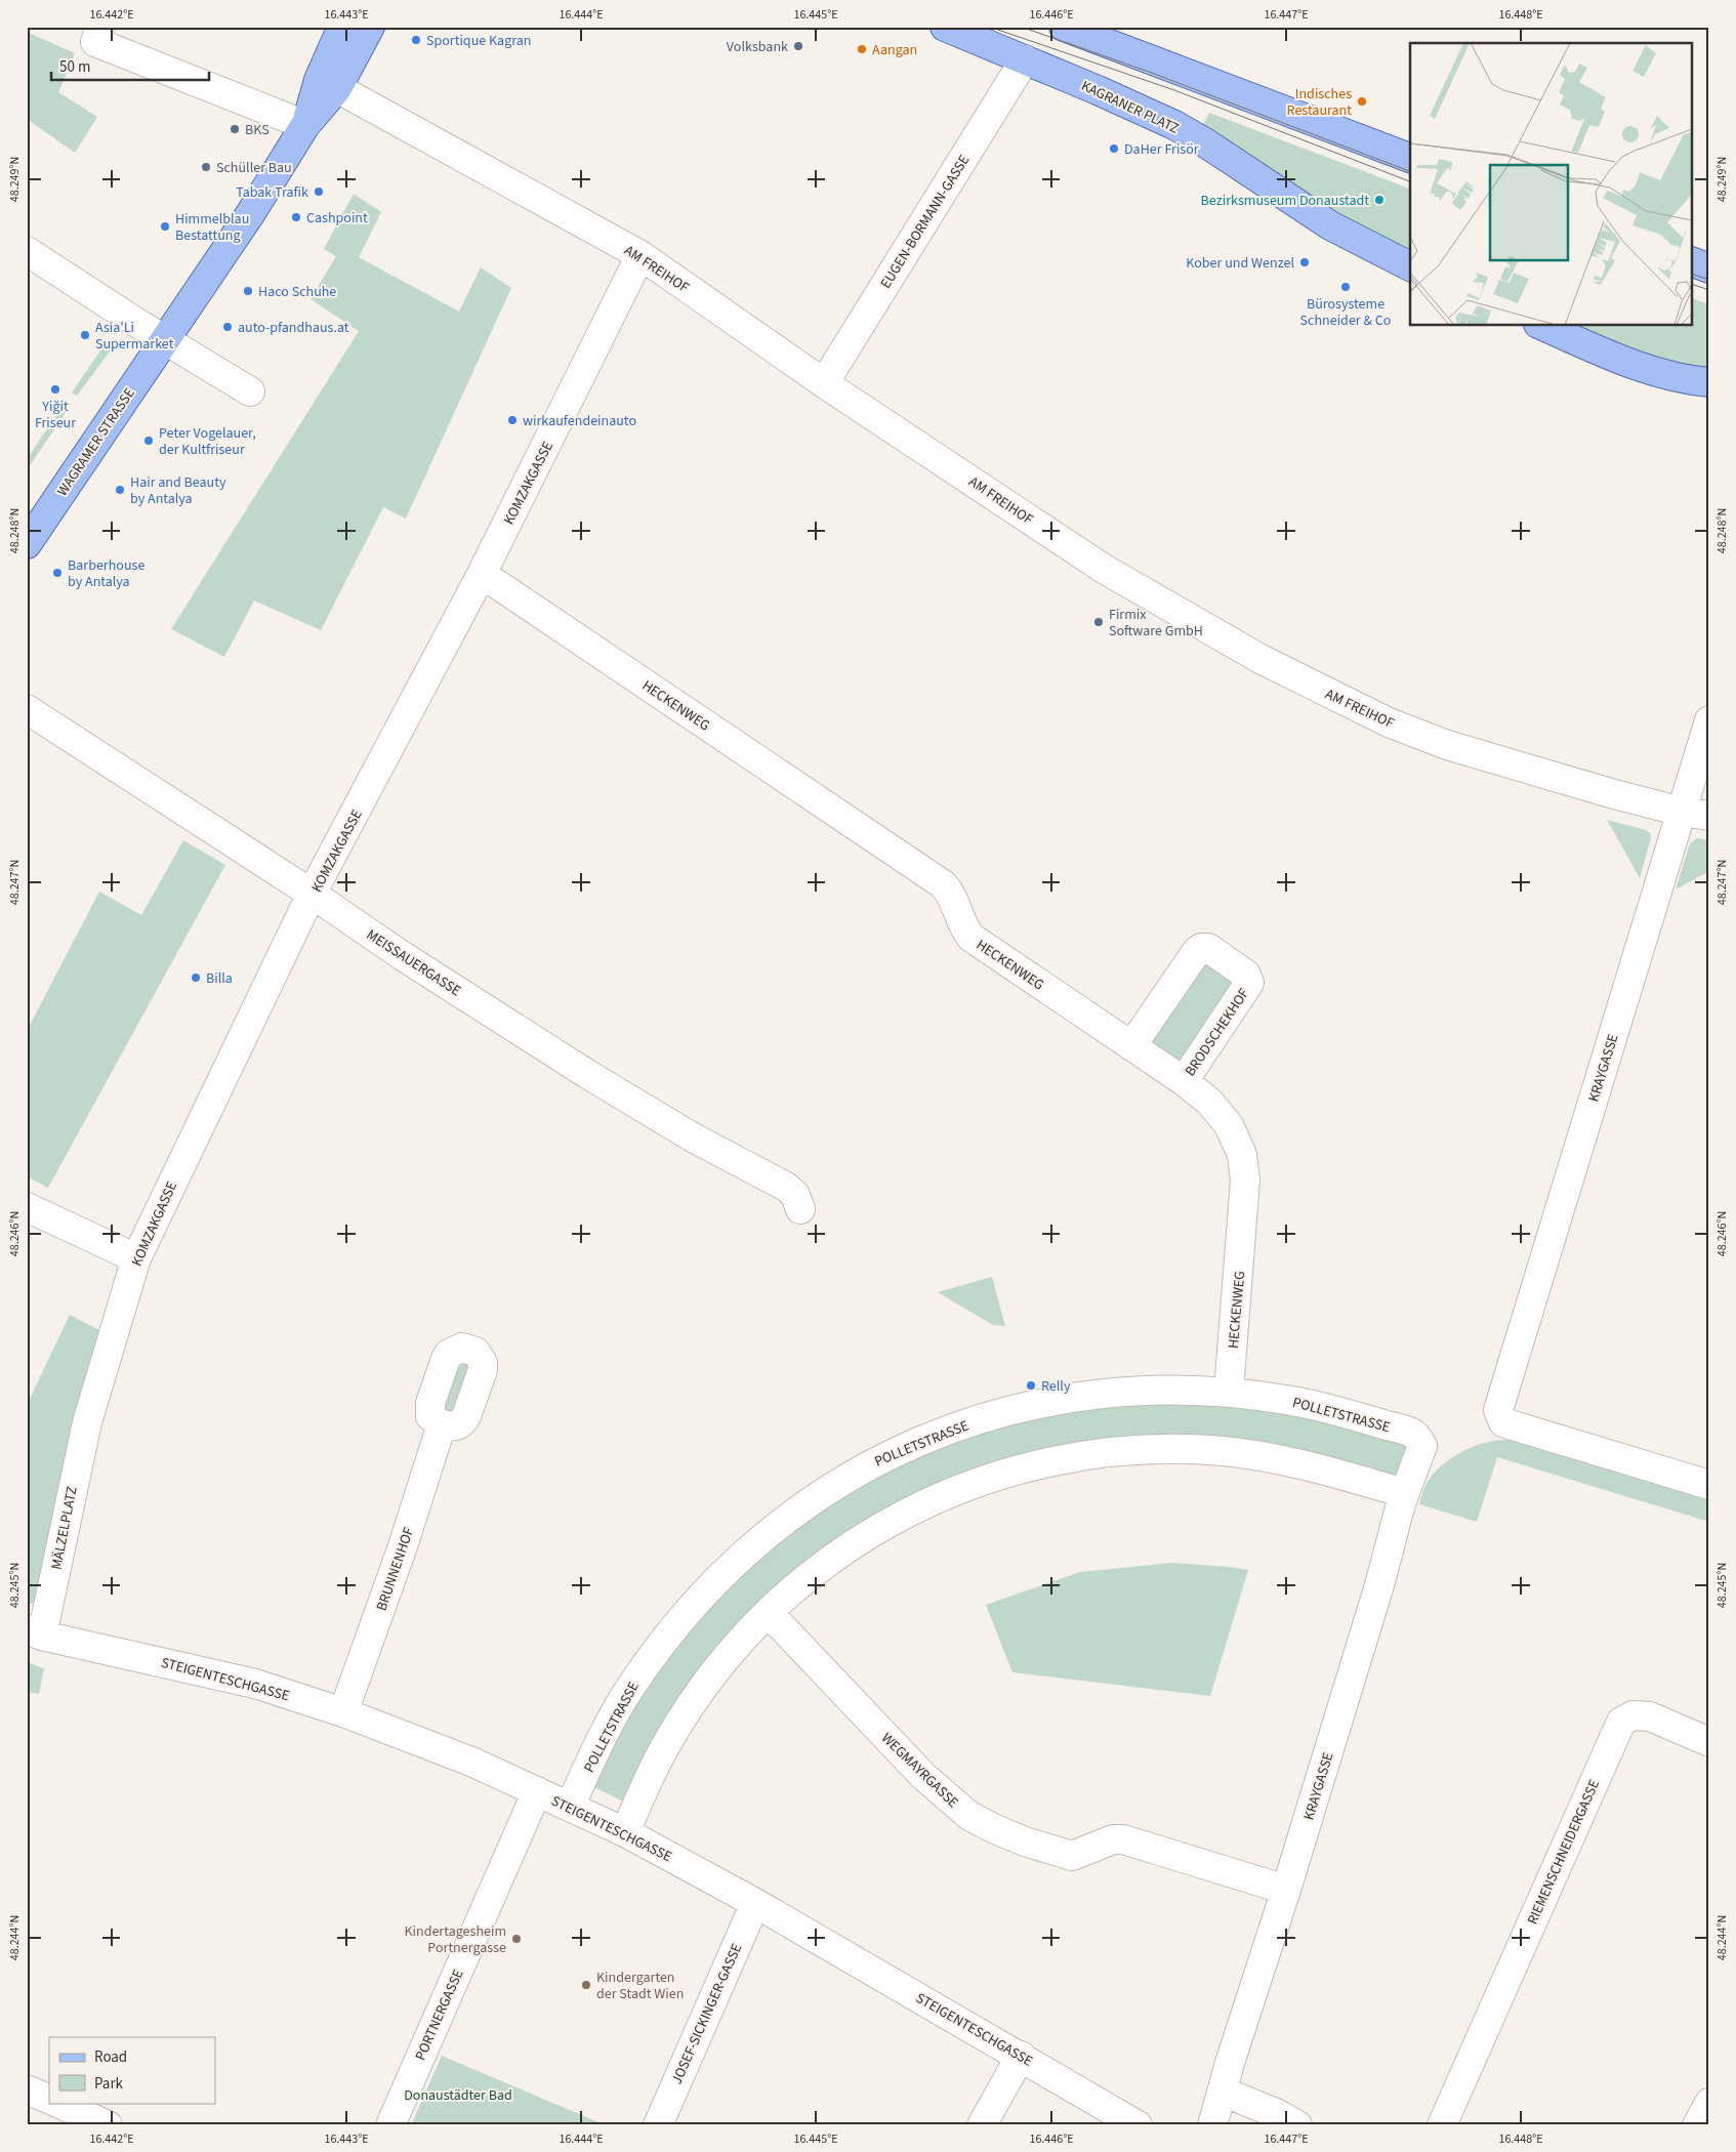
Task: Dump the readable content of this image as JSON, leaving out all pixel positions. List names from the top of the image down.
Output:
{
  "streets": {
    "main road": ["KAGRANER PLATZ", "WAGRAMER STRASSE"],
    "street": [
      "EUGEN-BORMANN-GASSE",
      "AM FREIHOF",
      "KOMZAKGASSE",
      "HECKENWEG",
      "MEISSAUERGASSE",
      "BRODSCHEKHOF",
      "KRAYGASSE",
      "POLLETSTRASSE",
      "MÄLZELPLATZ",
      "BRUNNENHOF",
      "STEIGENTESCHGASSE",
      "WEGMAYRGASSE",
      "RIEMENSCHNEIDERGASSE",
      "JOSEF-SICKINGER-GASSE",
      "PORTNERGASSE"
    ]
  },
  "crossings": [
    ["KAGRANER PLATZ", "EUGEN-BORMANN-GASSE"],
    ["EUGEN-BORMANN-GASSE", "AM FREIHOF"],
    ["AM FREIHOF", "WAGRAMER STRASSE"],
    ["AM FREIHOF", "KOMZAKGASSE"],
    ["AM FREIHOF", "KRAYGASSE"],
    ["KOMZAKGASSE", "HECKENWEG"],
    ["KOMZAKGASSE", "MEISSAUERGASSE"],
    ["KOMZAKGASSE", "MÄLZELPLATZ"],
    ["HECKENWEG", "BRODSCHEKHOF"],
    ["HECKENWEG", "POLLETSTRASSE"],
    ["KRAYGASSE", "POLLETSTRASSE"],
    ["KRAYGASSE", "WEGMAYRGASSE"],
    ["POLLETSTRASSE", "STEIGENTESCHGASSE"],
    ["MÄLZELPLATZ", "STEIGENTESCHGASSE"],
    ["BRUNNENHOF", "STEIGENTESCHGASSE"],
    ["STEIGENTESCHGASSE", "JOSEF-SICKINGER-GASSE"],
    ["STEIGENTESCHGASSE", "PORTNERGASSE"]
  ],
  "parks": ["Donaustädter Bad"],
  "places": [
    "Sportique Kagran",
    "Volksbank",
    "Aangan",
    "Indisches Restaurant",
    "BKS",
    "DaHer Frisör",
    "Schüller Bau",
    "Tabak Trafik",
    "Bezirksmuseum Donaustadt",
    "Cashpoint",
    "Himmelblau Bestattung",
    "Kober und Wenzel",
    "Bürosysteme Schneider & Co",
    "Haco Schuhe",
    "auto-pfandhaus.at",
    "Asia'Li Supermarket",
    "Yiğit Friseur",
    "wirkaufendeinauto",
    "Peter Vogelauer, der Kultfriseur",
    "Hair and Beauty by Antalya",
    "Barberhouse by Antalya",
    "Firmix Software GmbH",
    "Billa",
    "Relly",
    "Kindertagesheim Portnergasse",
    "Kindergarten der Stadt Wien"
  ],
  "legend": ["Road", "Park"],
  "scale_bar": "50 m",
  "coordinates": [
    "16.442°E",
    "16.443°E",
    "16.444°E",
    "16.445°E",
    "16.446°E",
    "16.447°E",
    "16.448°E",
    "48.249°N",
    "48.248°N",
    "48.247°N",
    "48.246°N",
    "48.245°N",
    "48.244°N"
  ]
}
